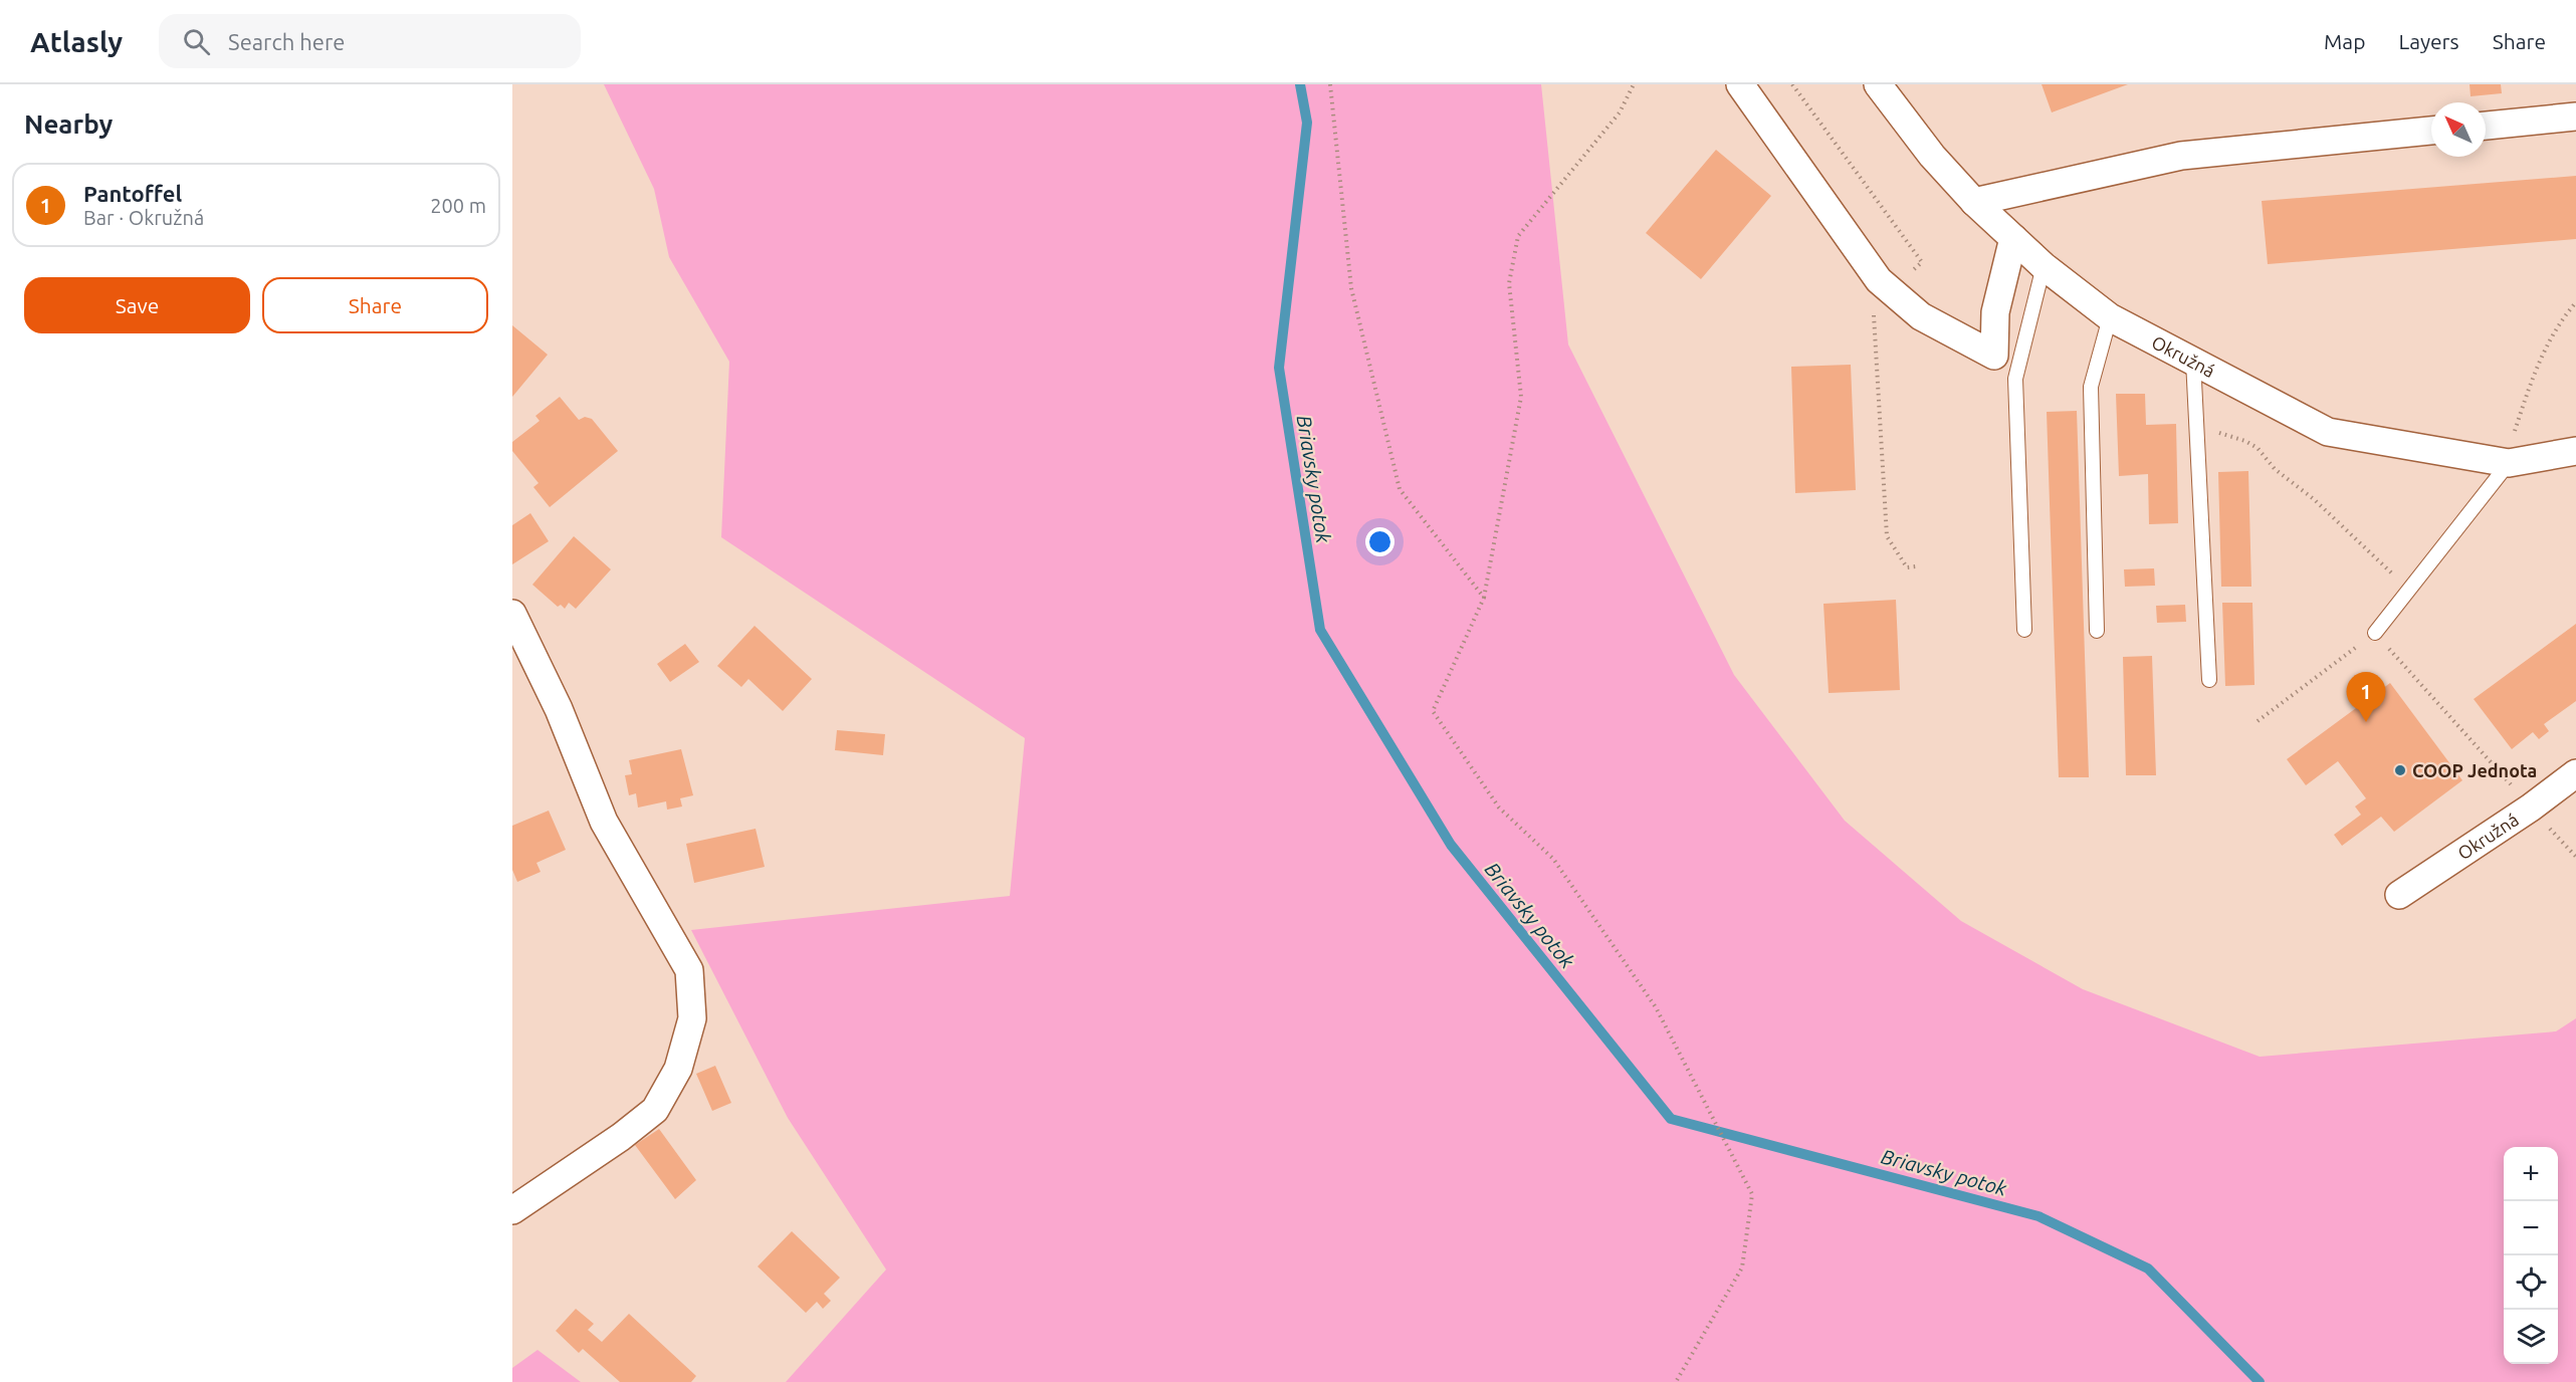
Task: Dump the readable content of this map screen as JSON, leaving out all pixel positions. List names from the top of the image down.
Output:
{
  "streets": {
    "street": ["Okružná"]
  },
  "water": ["Briavsky potok"],
  "places": ["COOP Jednota"],
  "north": "top left",
  "page": {
    "header": "Atlasly",
    "search": "Search here",
    "nav": ["Map", "Layers", "Share"],
    "heading": "Nearby",
    "list": [
      {
        "mark": "1",
        "name": "Pantoffel",
        "note": "Bar · Okružná",
        "value": "200 m"
      }
    ],
    "buttons": ["Save", "Share"],
    "pins": "1",
    "map_buttons": ["+", "−"]
  }
}
